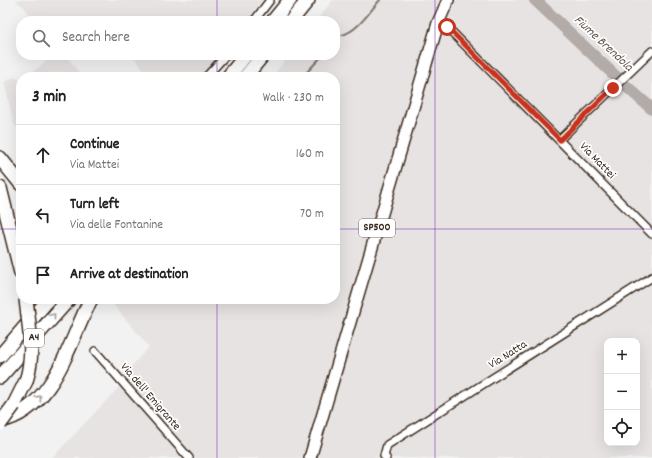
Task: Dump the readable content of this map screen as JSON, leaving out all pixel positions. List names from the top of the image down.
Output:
{
  "streets": {
    "highway": ["A4"],
    "main road": ["SP500"],
    "street": ["Via Mattei", "Via Natta", "Via dell' Emigrante"]
  },
  "crossings": [
    ["Via Mattei", "SP500"]
  ],
  "water": ["Fiume Brendola"],
  "page": {
    "search": "Search here",
    "heading": ["3 min", "Walk · 230 m"],
    "list": [
      ["Continue", "Via Mattei", "160 m"],
      ["Turn left", "Via delle Fontanine", "70 m"],
      "Arrive at destination"
    ],
    "map_buttons": ["+", "−"]
  }
}
